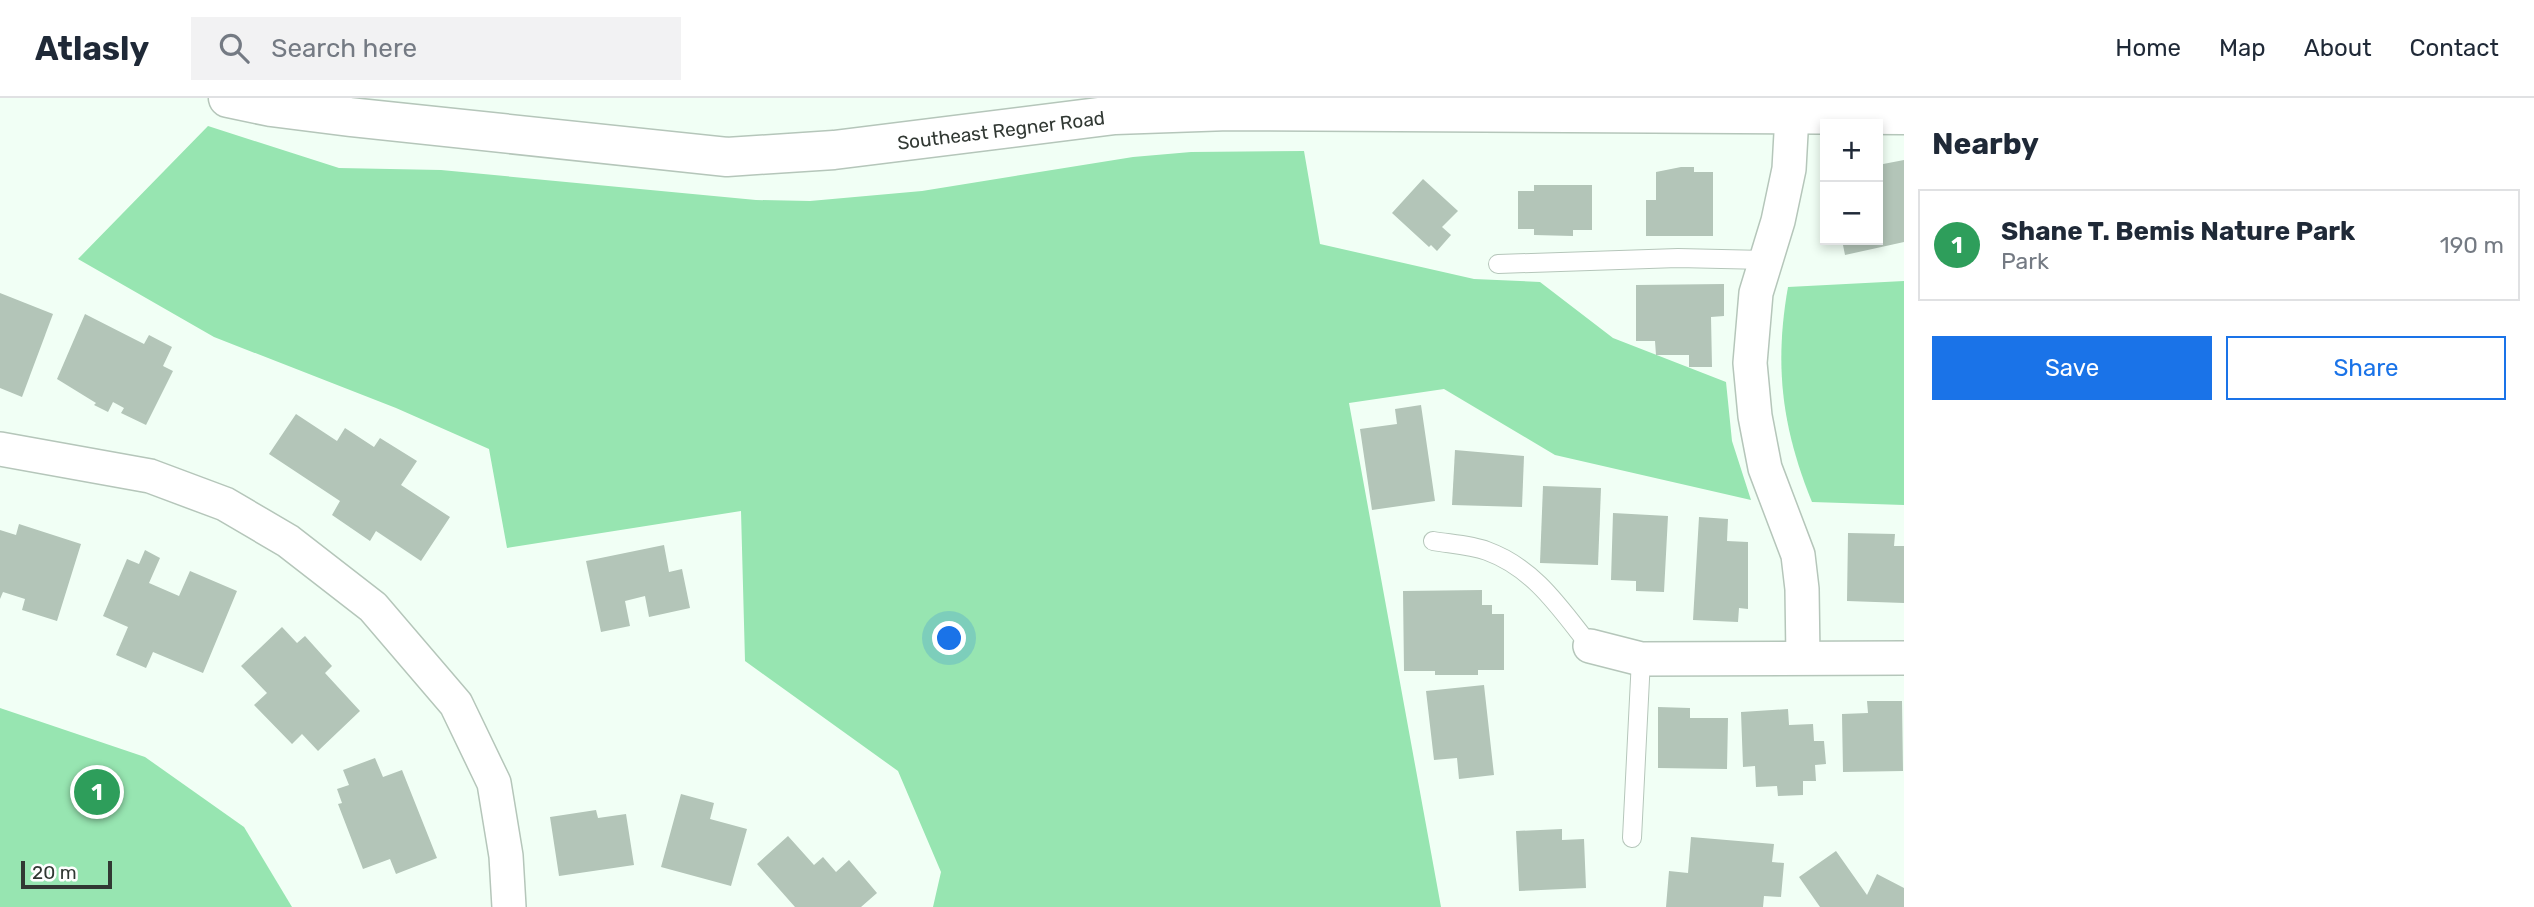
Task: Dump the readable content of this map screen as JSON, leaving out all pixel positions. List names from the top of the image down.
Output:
{
  "streets": {
    "street": ["Southeast Regner Road"]
  },
  "scale_bar": "20 m",
  "page": {
    "header": "Atlasly",
    "search": "Search here",
    "nav": [
      "Home",
      "Map",
      "About",
      "Contact"
    ],
    "heading": "Nearby",
    "map_buttons": ["+", "−"],
    "list": [
      {
        "mark": "1",
        "name": "Shane T. Bemis Nature Park",
        "note": "Park",
        "value": "190 m"
      }
    ],
    "buttons": ["Save", "Share"],
    "pins": "1",
    "scale": "20 m"
  }
}
